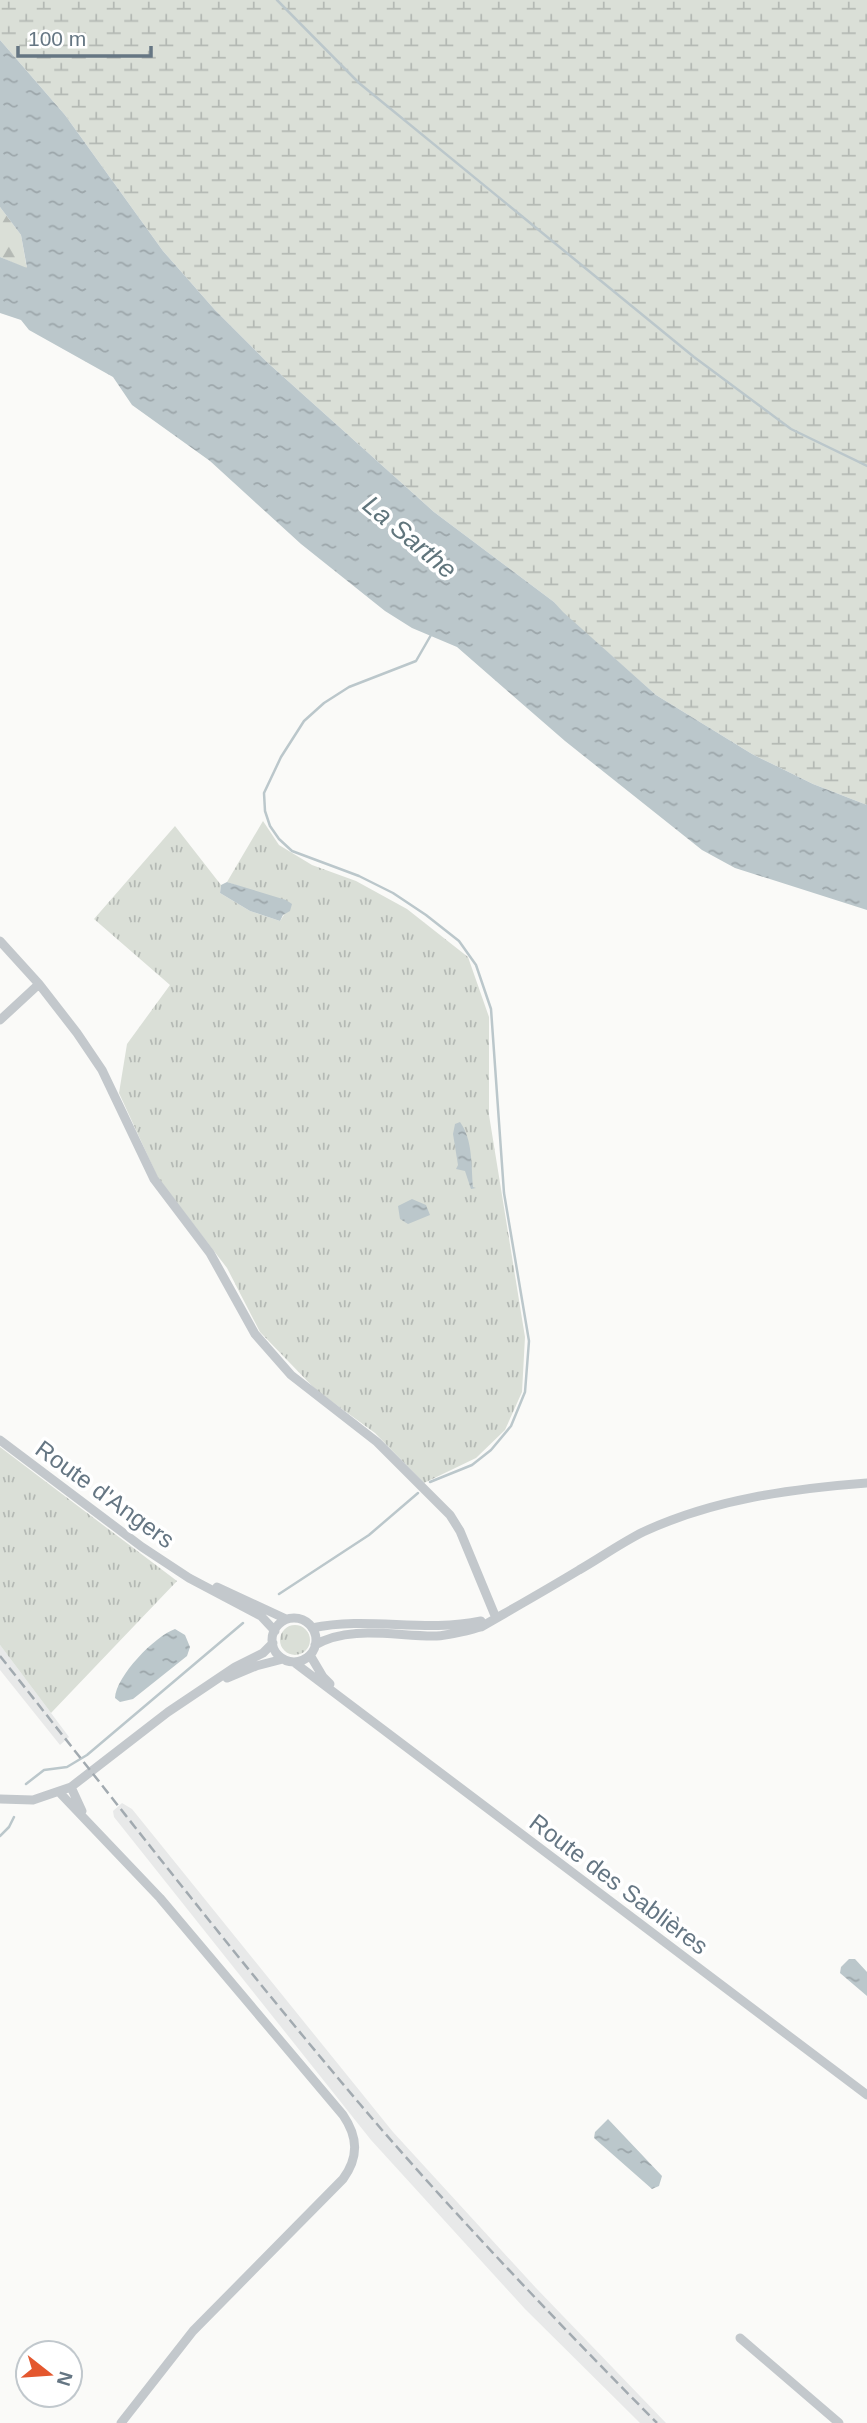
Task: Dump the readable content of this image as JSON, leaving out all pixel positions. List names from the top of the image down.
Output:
{
  "streets": {
    "street": ["Route d'Angers", "Route des Sablières"]
  },
  "crossings": [
    ["Route d'Angers", "Route des Sablières"]
  ],
  "water": ["La Sarthe"],
  "scale_bar": "100 m",
  "north": "right"
}
